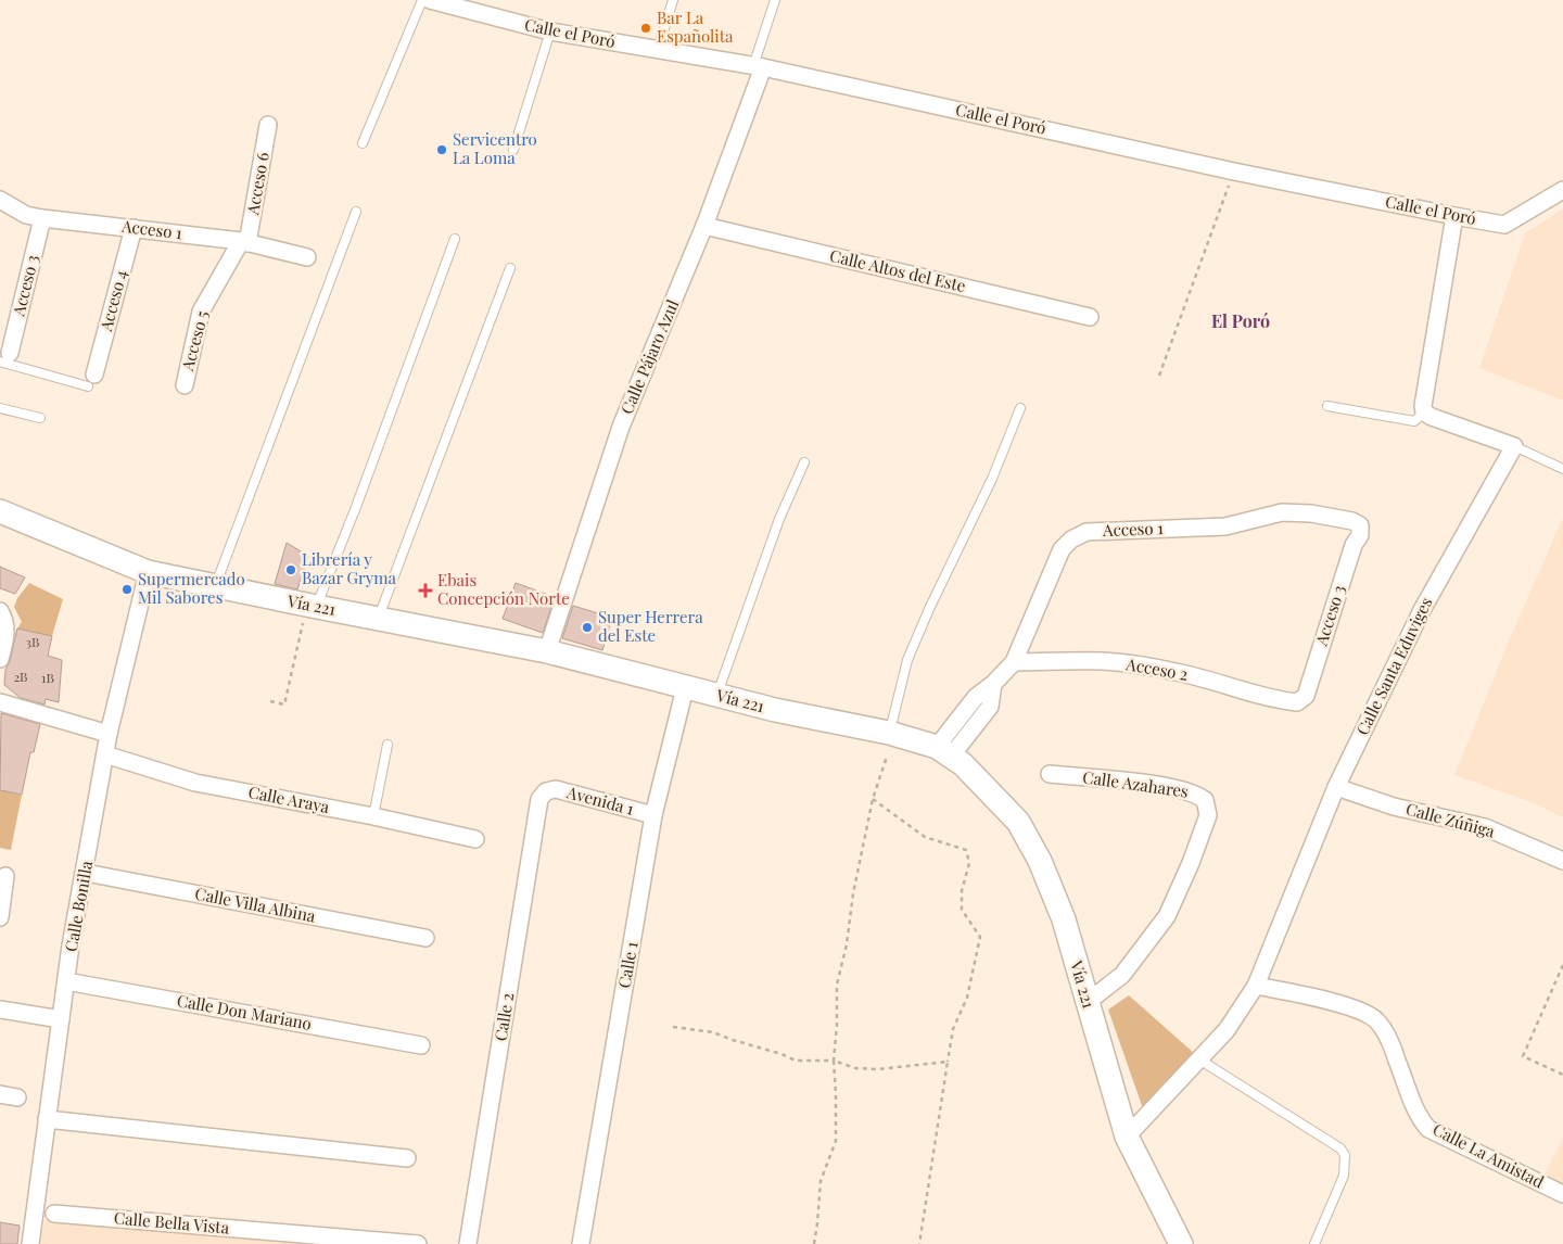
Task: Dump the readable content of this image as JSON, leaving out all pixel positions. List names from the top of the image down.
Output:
{
  "streets": {
    "main road": ["Vía 221"],
    "street": [
      "Calle el Poró",
      "Acceso 6",
      "Acceso 1",
      "Calle Altos del Este",
      "Acceso 3",
      "Acceso 4",
      "Acceso 5",
      "Calle Pájaro Azul",
      "Calle Santa Eduviges",
      "Acceso 2",
      "Calle Azahares",
      "Calle Araya",
      "Avenida 1",
      "Calle Zúñiga",
      "Calle Villa Albina",
      "Calle Bonilla",
      "Calle 1",
      "Calle Don Mariano",
      "Calle 2",
      "Calle La Amistad",
      "Calle Bella Vista"
    ]
  },
  "crossings": [
    ["Calle el Poró", "Calle Pájaro Azul"],
    ["Acceso 6", "Acceso 1"],
    ["Acceso 6", "Acceso 5"],
    ["Acceso 1", "Acceso 3"],
    ["Acceso 1", "Acceso 4"],
    ["Acceso 1", "Acceso 5"],
    ["Acceso 1", "Vía 221"],
    ["Acceso 1", "Acceso 2"],
    ["Calle Altos del Este", "Calle Pájaro Azul"],
    ["Acceso 3", "Acceso 2"],
    ["Calle Pájaro Azul", "Vía 221"],
    ["Vía 221", "Calle Santa Eduviges"],
    ["Vía 221", "Calle Azahares"],
    ["Vía 221", "Calle Bonilla"],
    ["Vía 221", "Calle 1"],
    ["Calle Santa Eduviges", "Calle Zúñiga"],
    ["Calle Santa Eduviges", "Calle La Amistad"],
    ["Calle Araya", "Calle Bonilla"],
    ["Avenida 1", "Calle 1"],
    ["Avenida 1", "Calle 2"],
    ["Calle Villa Albina", "Calle Bonilla"],
    ["Calle Bonilla", "Calle Don Mariano"]
  ],
  "districts": ["El Poró"],
  "places": {
    "other": [
      "Bar La Españolita",
      "Servicentro La Loma",
      "Librería y Bazar Gryma",
      "Supermercado Mil Sabores",
      "Super Herrera del Este"
    ],
    "health": ["Ebais Concepción Norte"]
  },
  "house_numbers": ["3B", "2B", "1B"]
}
